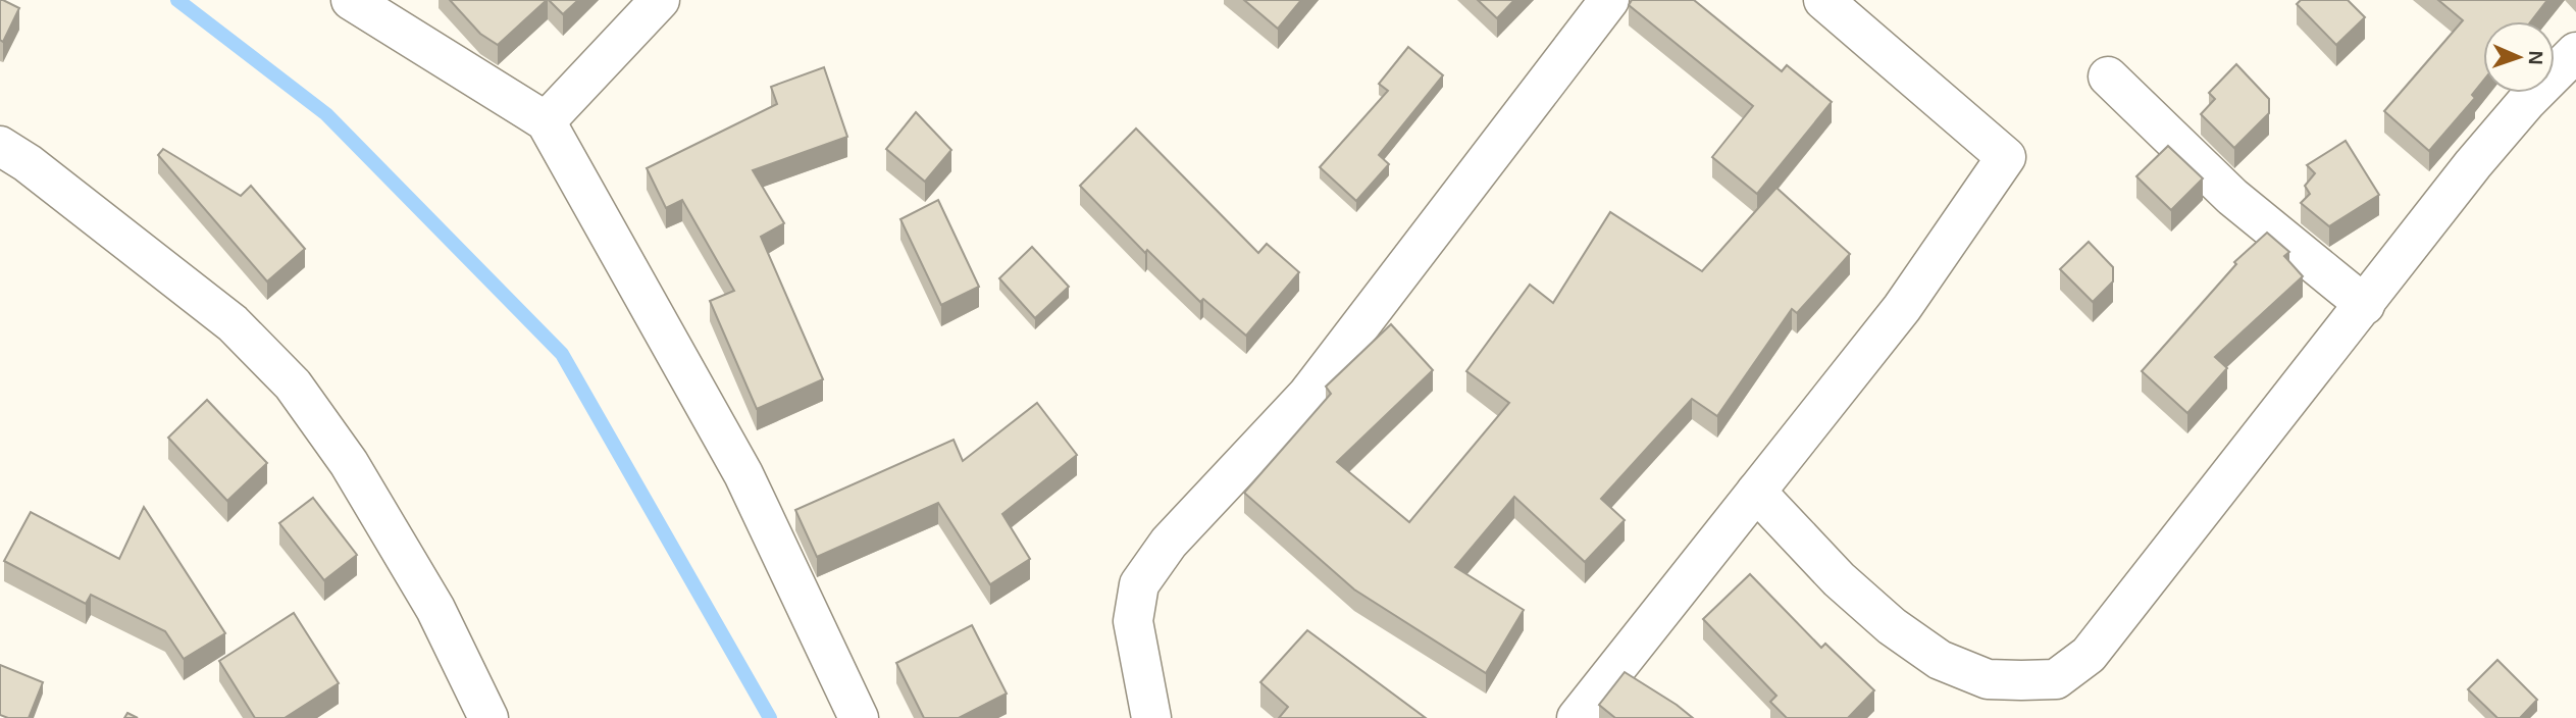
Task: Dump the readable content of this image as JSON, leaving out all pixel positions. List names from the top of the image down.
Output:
{
  "north": "right"
}
